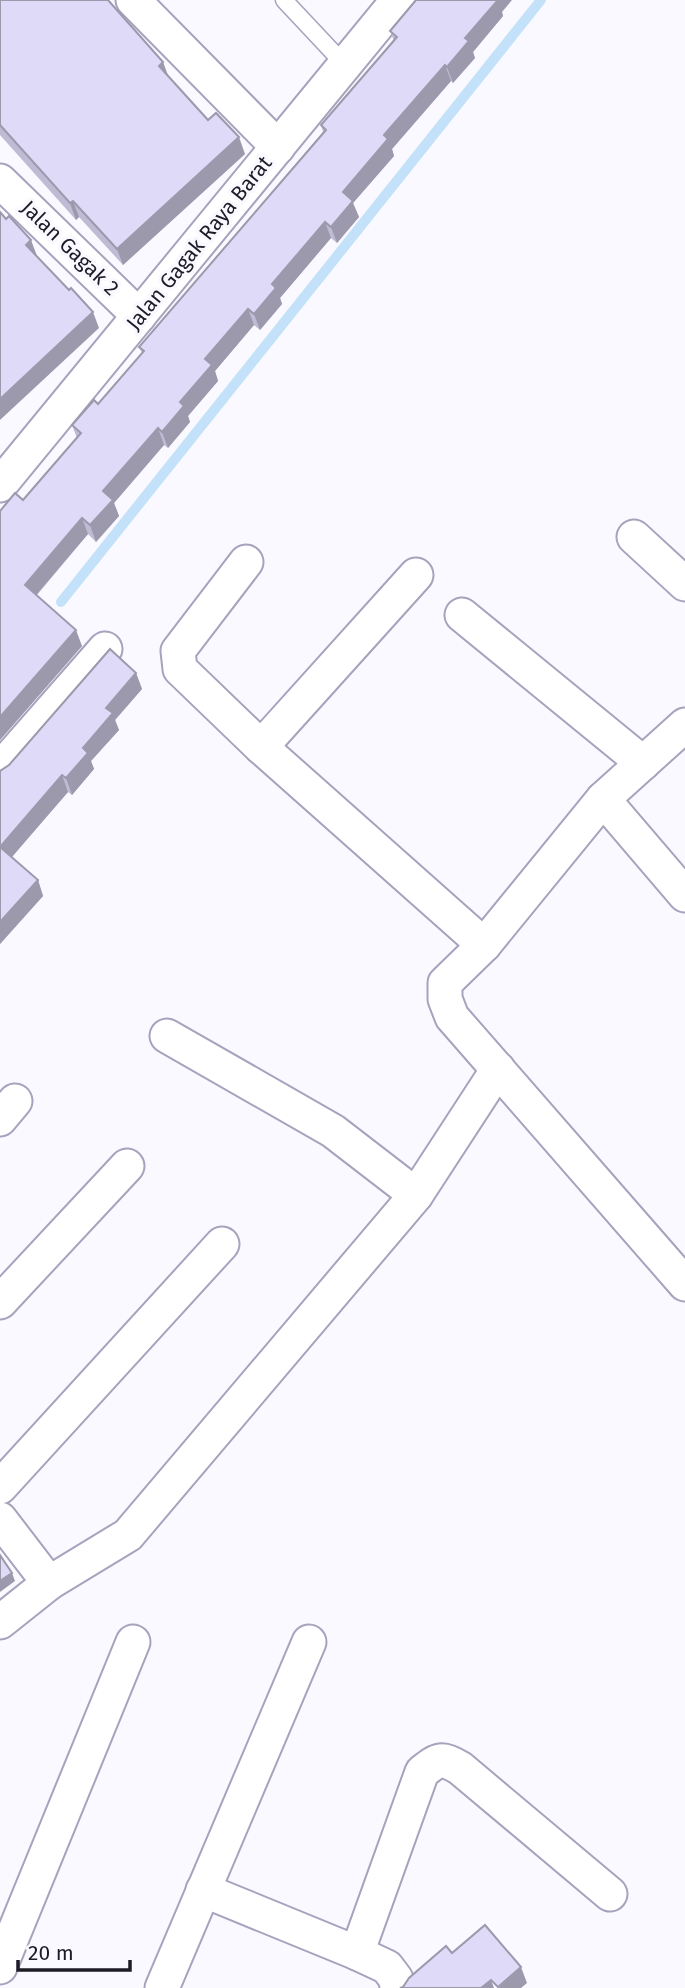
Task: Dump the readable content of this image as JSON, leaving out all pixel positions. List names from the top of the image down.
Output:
{
  "streets": {
    "street": ["Jalan Gagak Raya Barat", "Jalan Gagak 2"]
  },
  "crossings": [
    ["Jalan Gagak Raya Barat", "Jalan Gagak 2"]
  ],
  "scale_bar": "20 m"
}
